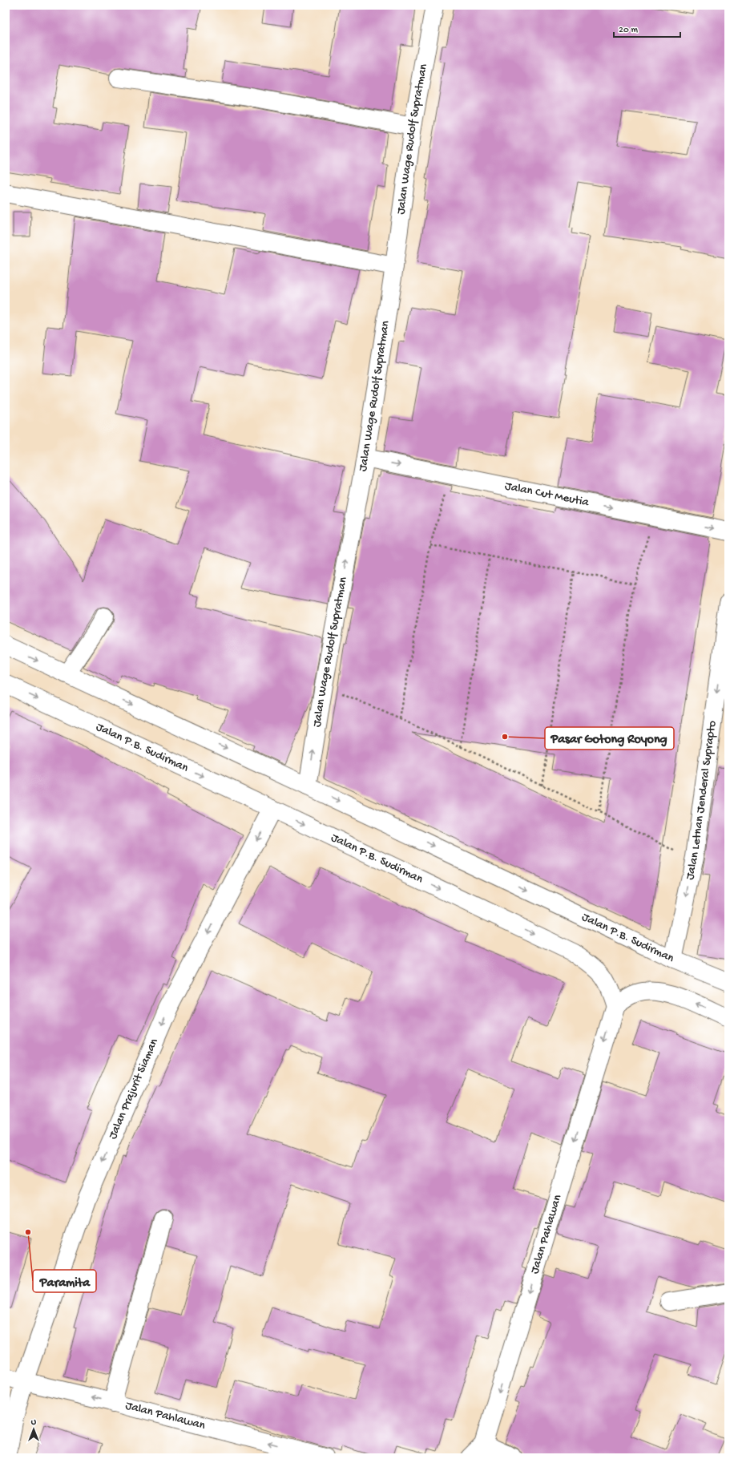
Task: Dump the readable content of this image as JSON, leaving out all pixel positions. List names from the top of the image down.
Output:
{
  "streets": {
    "street": [
      "Jalan Wage Rudolf Supratman",
      "Jalan Cut Meutia",
      "Jalan P.B. Sudirman",
      "Jalan Letnan Jenderal Suprapto",
      "Jalan Prajurit Siaman",
      "Jalan Pahlawan"
    ]
  },
  "crossings": [
    ["Jalan Wage Rudolf Supratman", "Jalan Cut Meutia"],
    ["Jalan Wage Rudolf Supratman", "Jalan P.B. Sudirman"],
    ["Jalan P.B. Sudirman", "Jalan Letnan Jenderal Suprapto"],
    ["Jalan P.B. Sudirman", "Jalan Prajurit Siaman"],
    ["Jalan P.B. Sudirman", "Jalan Pahlawan"],
    ["Jalan Prajurit Siaman", "Jalan Pahlawan"]
  ],
  "one_way": [
    "Jalan Wage Rudolf Supratman",
    "Jalan Cut Meutia",
    "Jalan P.B. Sudirman",
    "Jalan Letnan Jenderal Suprapto"
  ],
  "places": ["Pasar Gotong Royong", "Paramita"],
  "scale_bar": "20 m",
  "north": "top"
}
